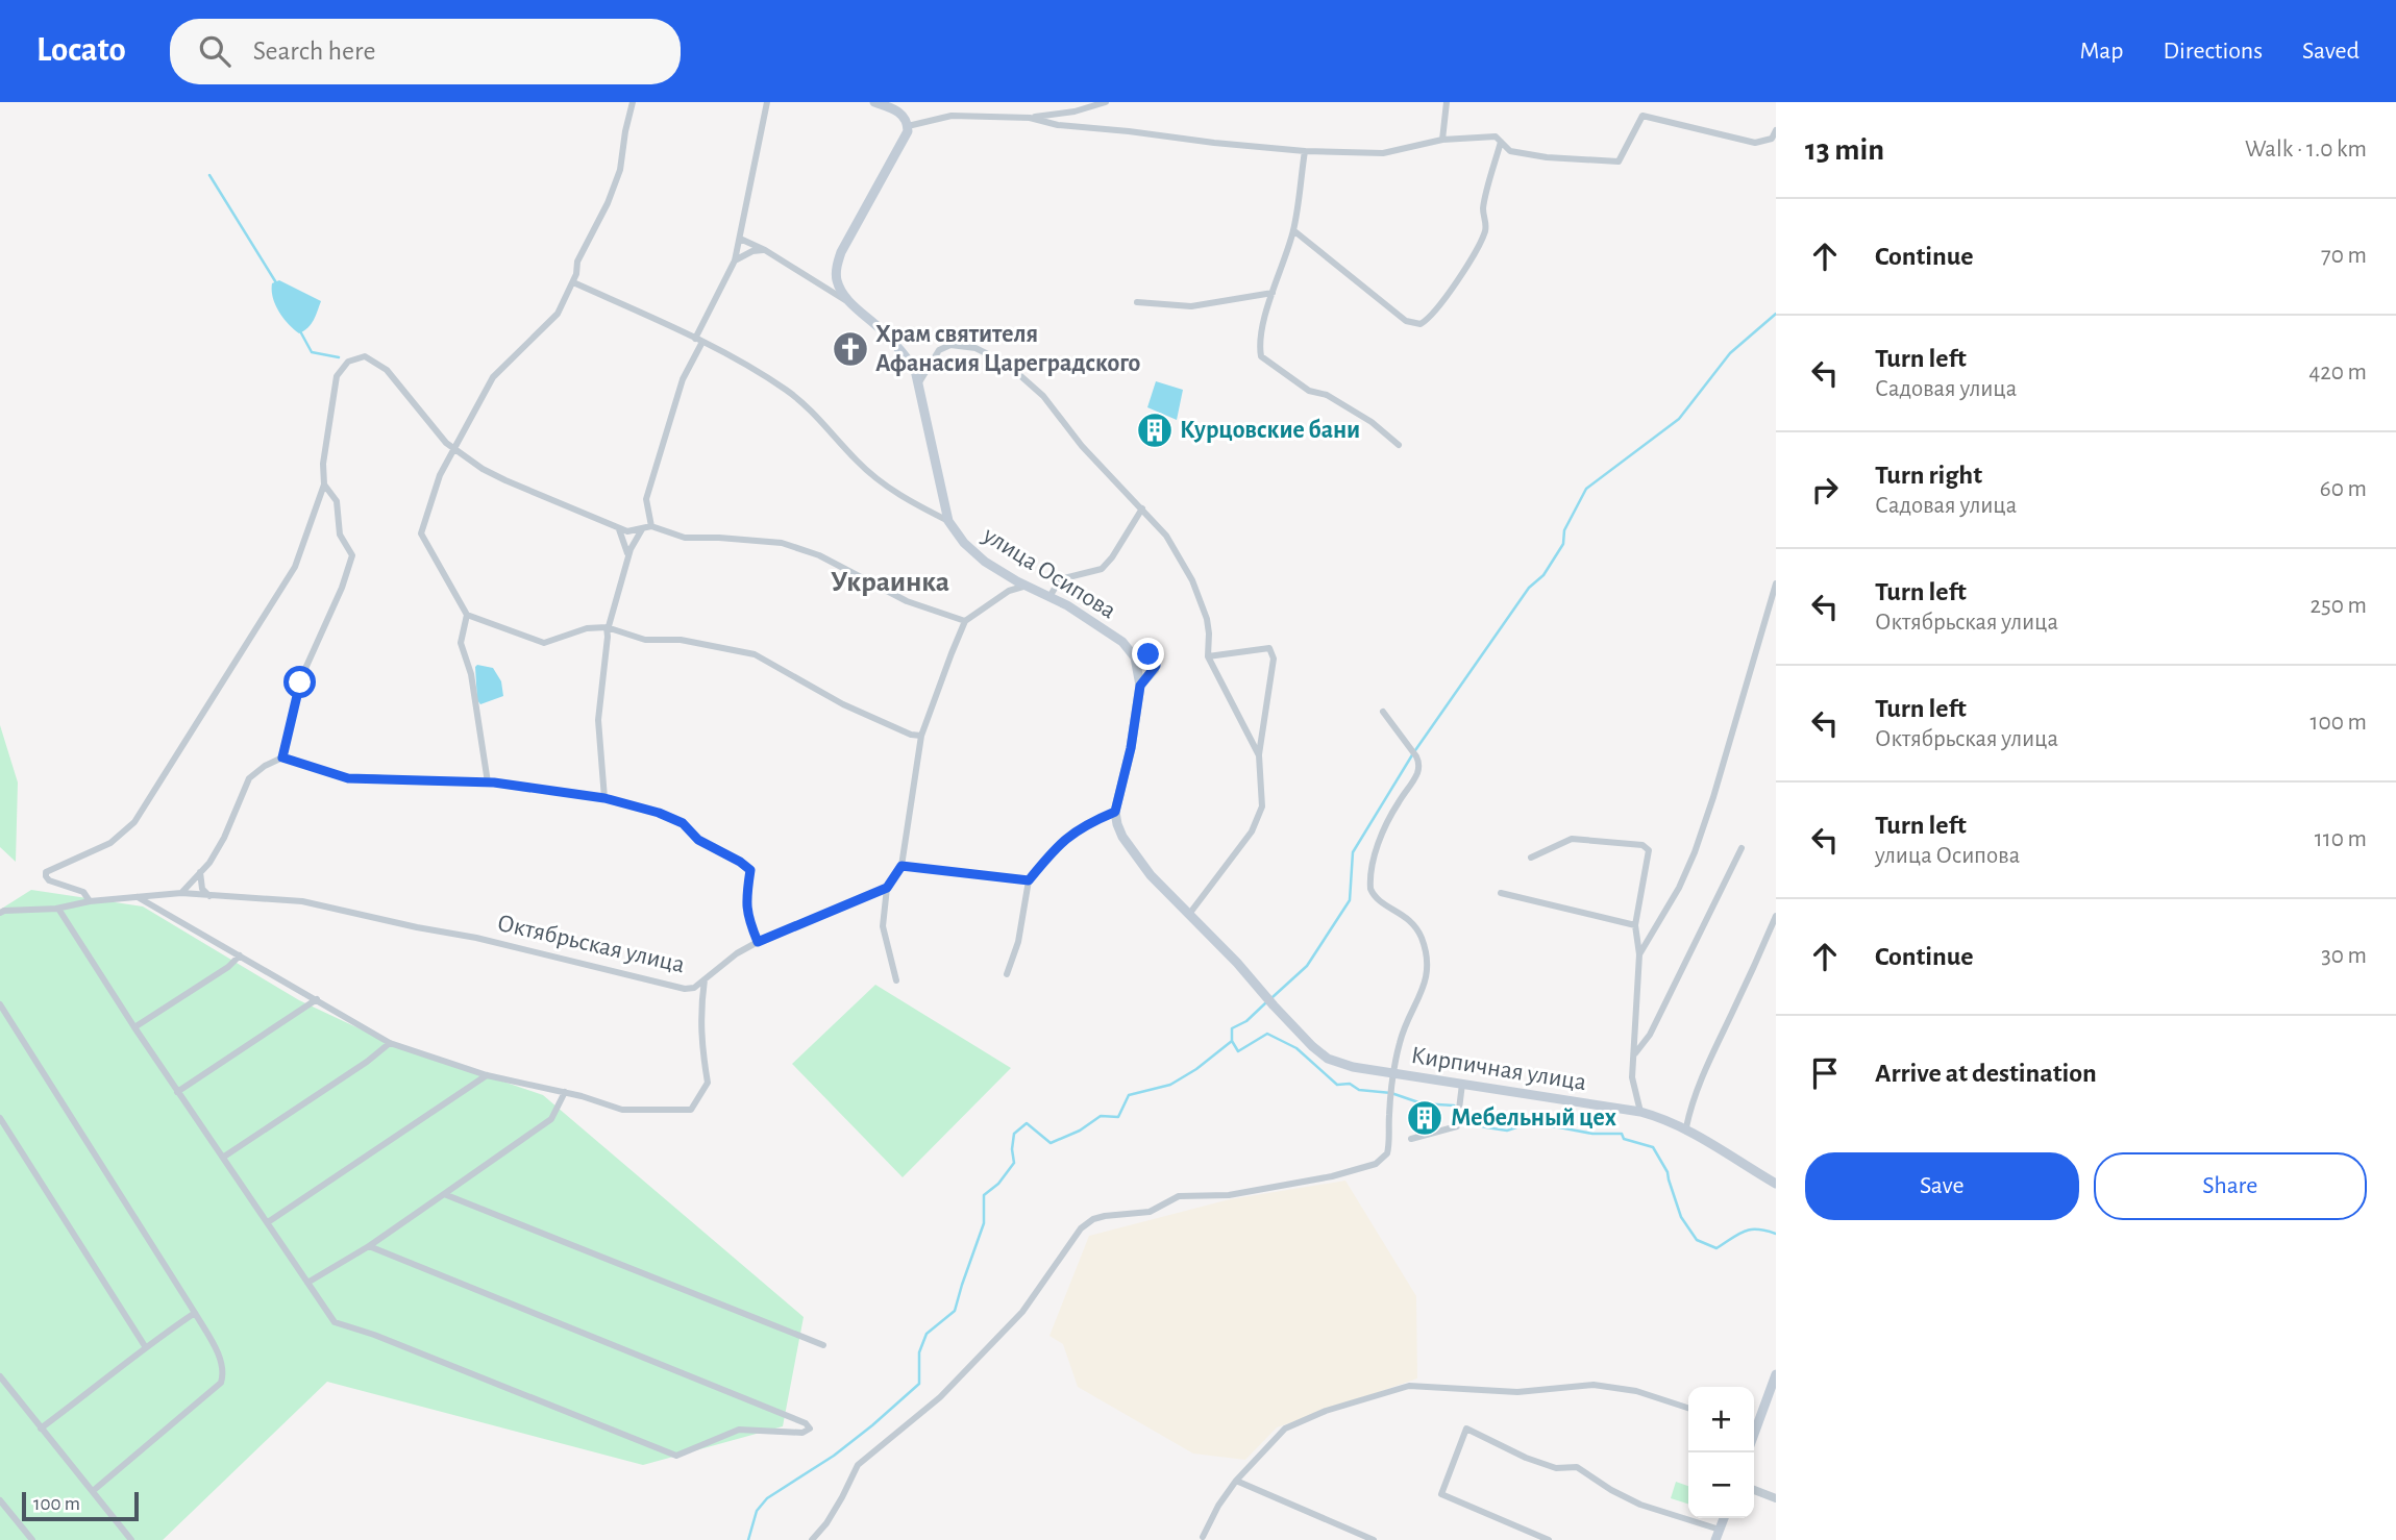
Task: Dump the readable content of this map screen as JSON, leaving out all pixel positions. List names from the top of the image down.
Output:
{
  "streets": {
    "main road": ["улица Осипова", "Кирпичная улица"],
    "street": ["Октябрьская улица"]
  },
  "districts": ["Украинка"],
  "places": {
    "church": ["Храм святителя Афанасия Цареградского"],
    "building": ["Курцовские бани", "Мебельный цех"]
  },
  "scale_bar": "100 m",
  "page": {
    "header": "Locato",
    "search": "Search here",
    "nav": ["Map", "Directions", "Saved"],
    "heading": ["13 min", "Walk · 1.0 km"],
    "list": [
      ["Continue", "70 m"],
      ["Turn left", "Садовая улица", "420 m"],
      ["Turn right", "Садовая улица", "60 m"],
      ["Turn left", "Октябрьская улица", "250 m"],
      ["Turn left", "Октябрьская улица", "100 m"],
      ["Turn left", "улица Осипова", "110 m"],
      ["Continue", "30 m"],
      "Arrive at destination"
    ],
    "buttons": ["Save", "Share"],
    "map_buttons": ["+", "−"],
    "scale": "100 m"
  }
}
